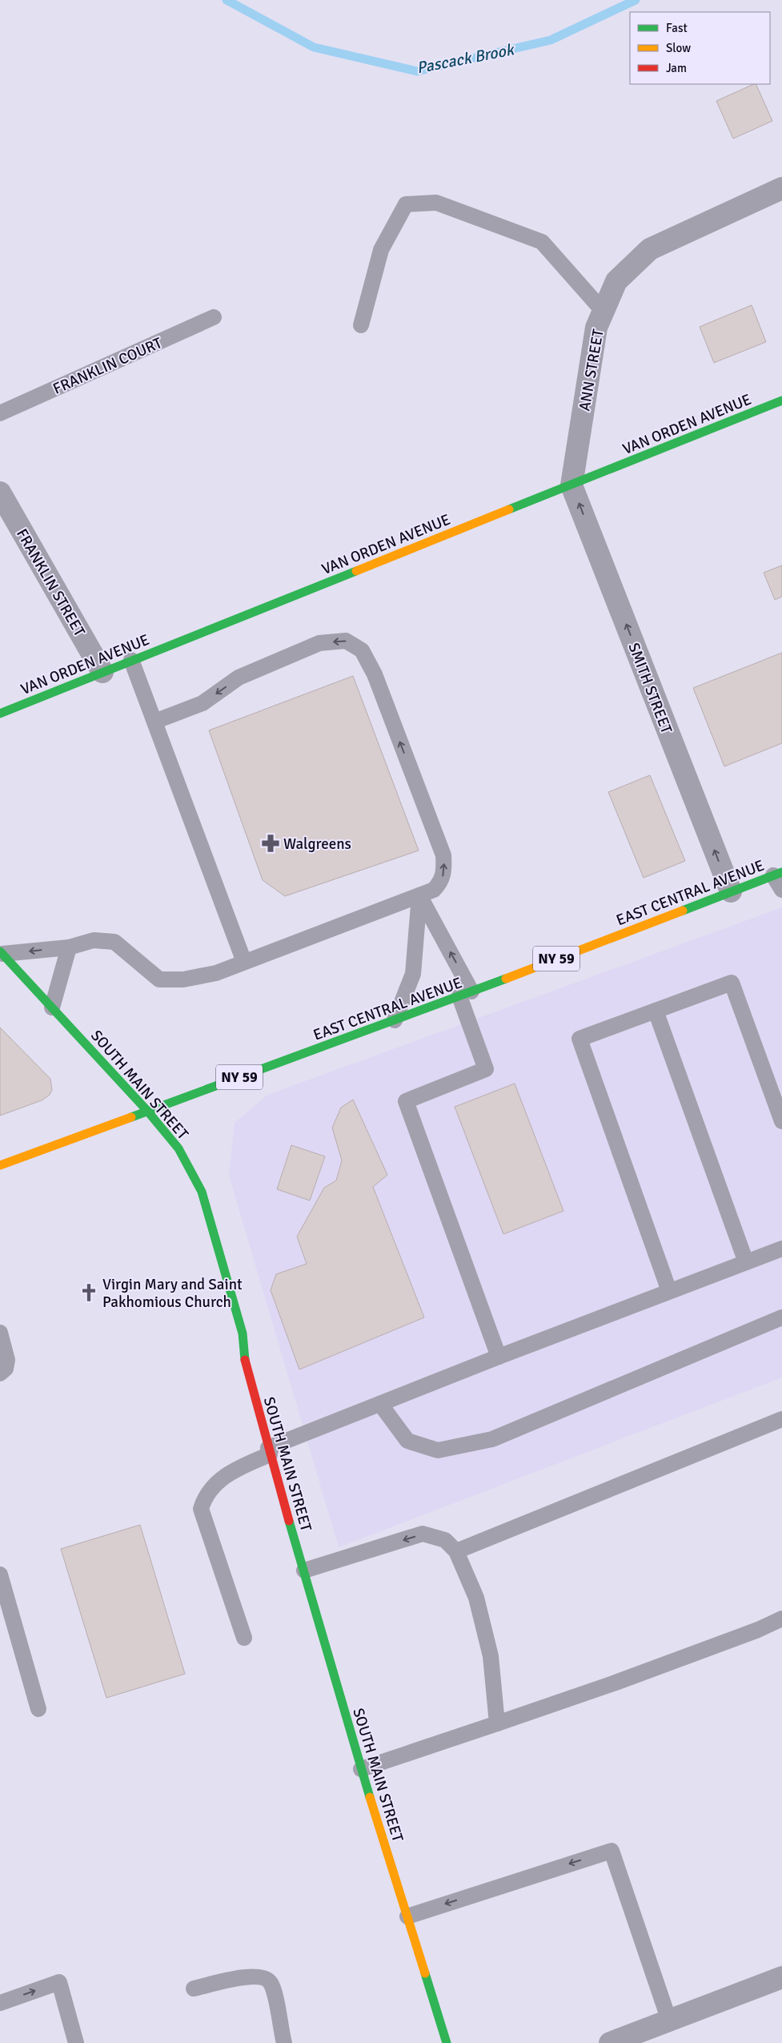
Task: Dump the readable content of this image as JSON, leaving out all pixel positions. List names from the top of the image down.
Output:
{
  "streets": {
    "main road": [
      "VAN ORDEN AVENUE",
      "EAST CENTRAL AVENUE",
      "NY 59",
      "SOUTH MAIN STREET"
    ],
    "street": ["ANN STREET", "FRANKLIN STREET", "SMITH STREET"],
    "lane": ["FRANKLIN COURT"]
  },
  "crossings": [
    ["ANN STREET", "VAN ORDEN AVENUE"],
    ["ANN STREET", "SMITH STREET"],
    ["VAN ORDEN AVENUE", "FRANKLIN STREET"],
    ["VAN ORDEN AVENUE", "SMITH STREET"],
    ["SMITH STREET", "EAST CENTRAL AVENUE"],
    ["EAST CENTRAL AVENUE", "SOUTH MAIN STREET"]
  ],
  "one_way": ["SMITH STREET"],
  "water": ["Pascack Brook"],
  "places": {
    "pharmacy": ["Walgreens"],
    "church": ["Virgin Mary and Saint Pakhomious Church"]
  },
  "legend": ["Fast", "Slow", "Jam"]
}
